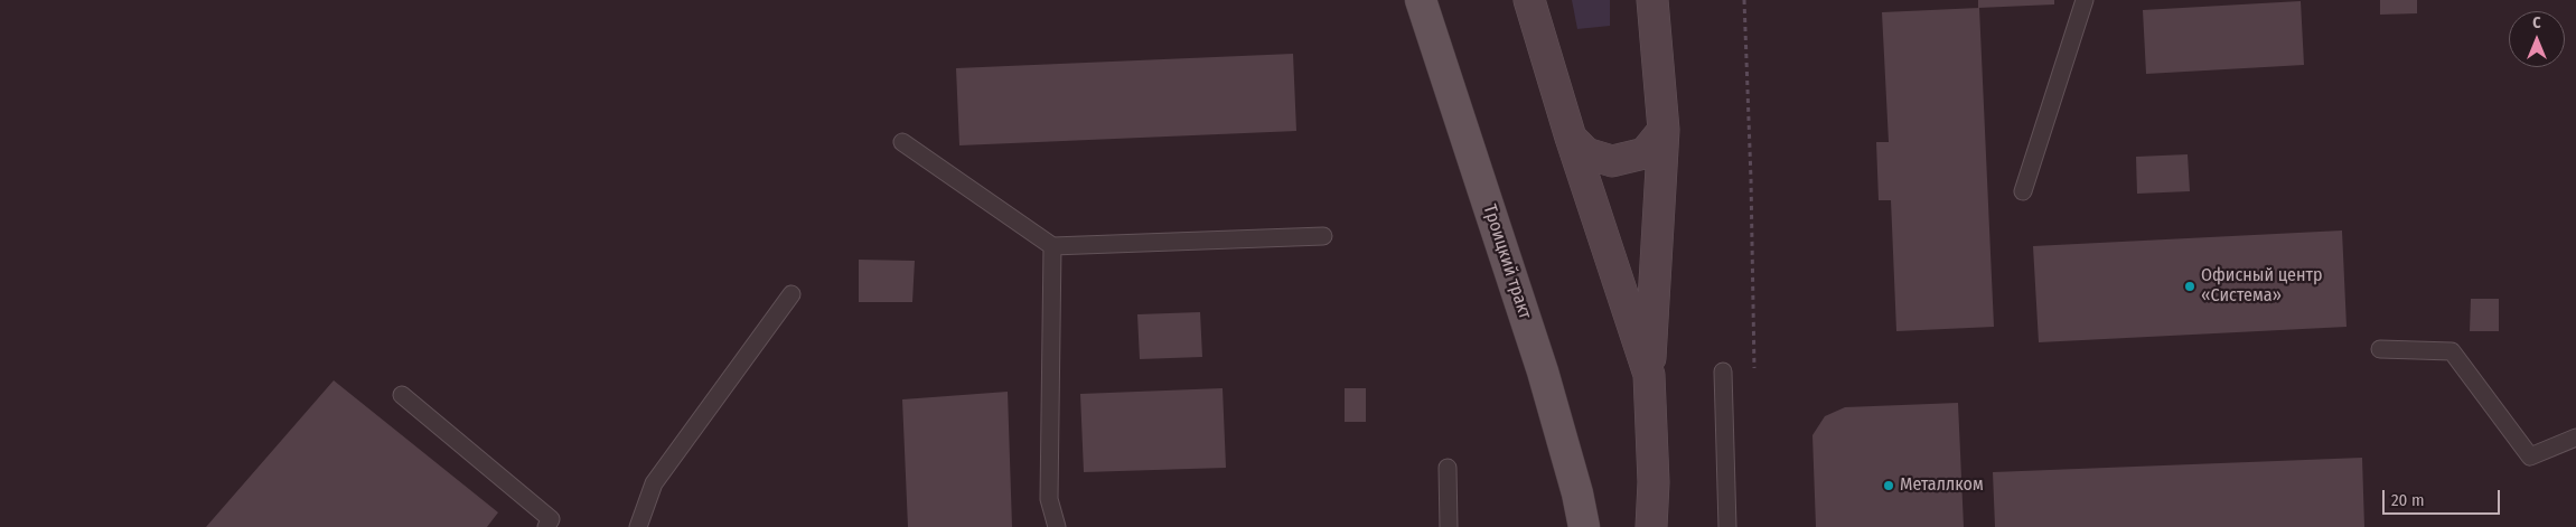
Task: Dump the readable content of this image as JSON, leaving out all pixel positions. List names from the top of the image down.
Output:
{
  "streets": {
    "main road": ["Троицкий тракт"]
  },
  "places": ["Офисный центр «Система»", "Металлком"],
  "scale_bar": "20 m",
  "north": "top"
}
